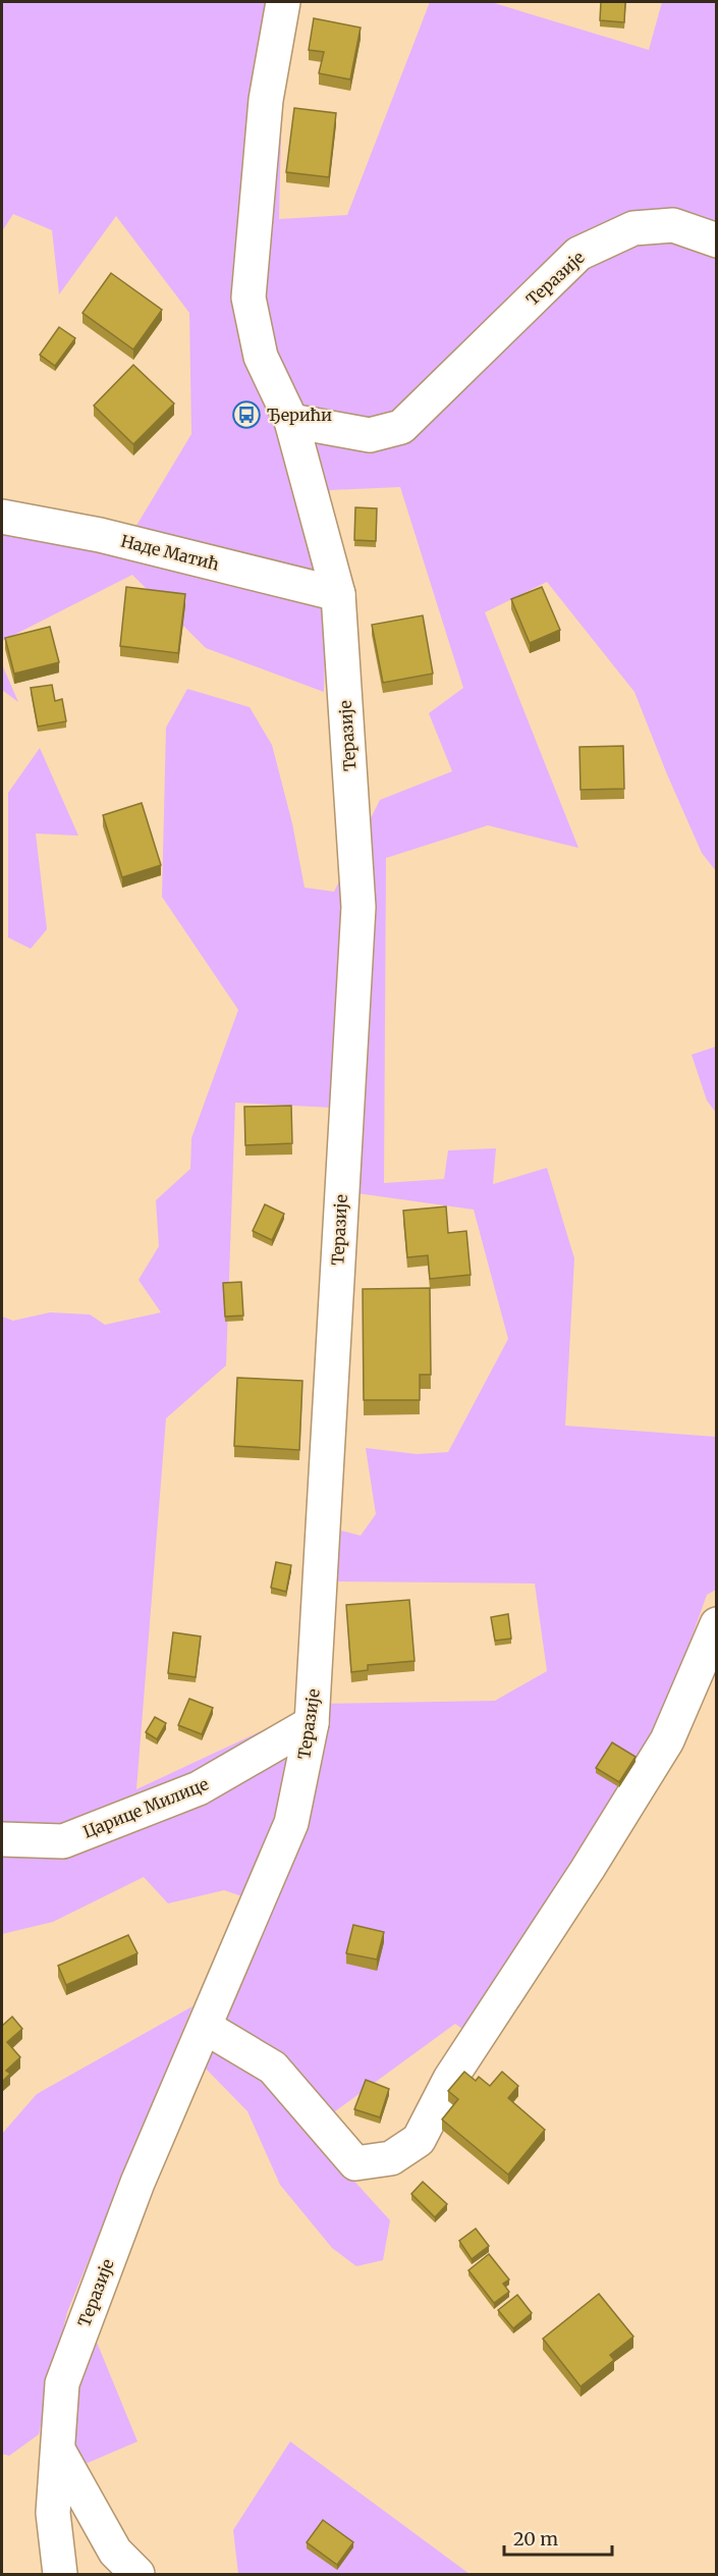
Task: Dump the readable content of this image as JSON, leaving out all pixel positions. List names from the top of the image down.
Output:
{
  "streets": {
    "street": ["Теразије", "Наде Матић", "Царице Милице"]
  },
  "crossings": [
    ["Теразије", "Наде Матић"],
    ["Теразије", "Царице Милице"]
  ],
  "places": {
    "bus stop": ["Ђерићи"]
  },
  "scale_bar": "20 m"
}
